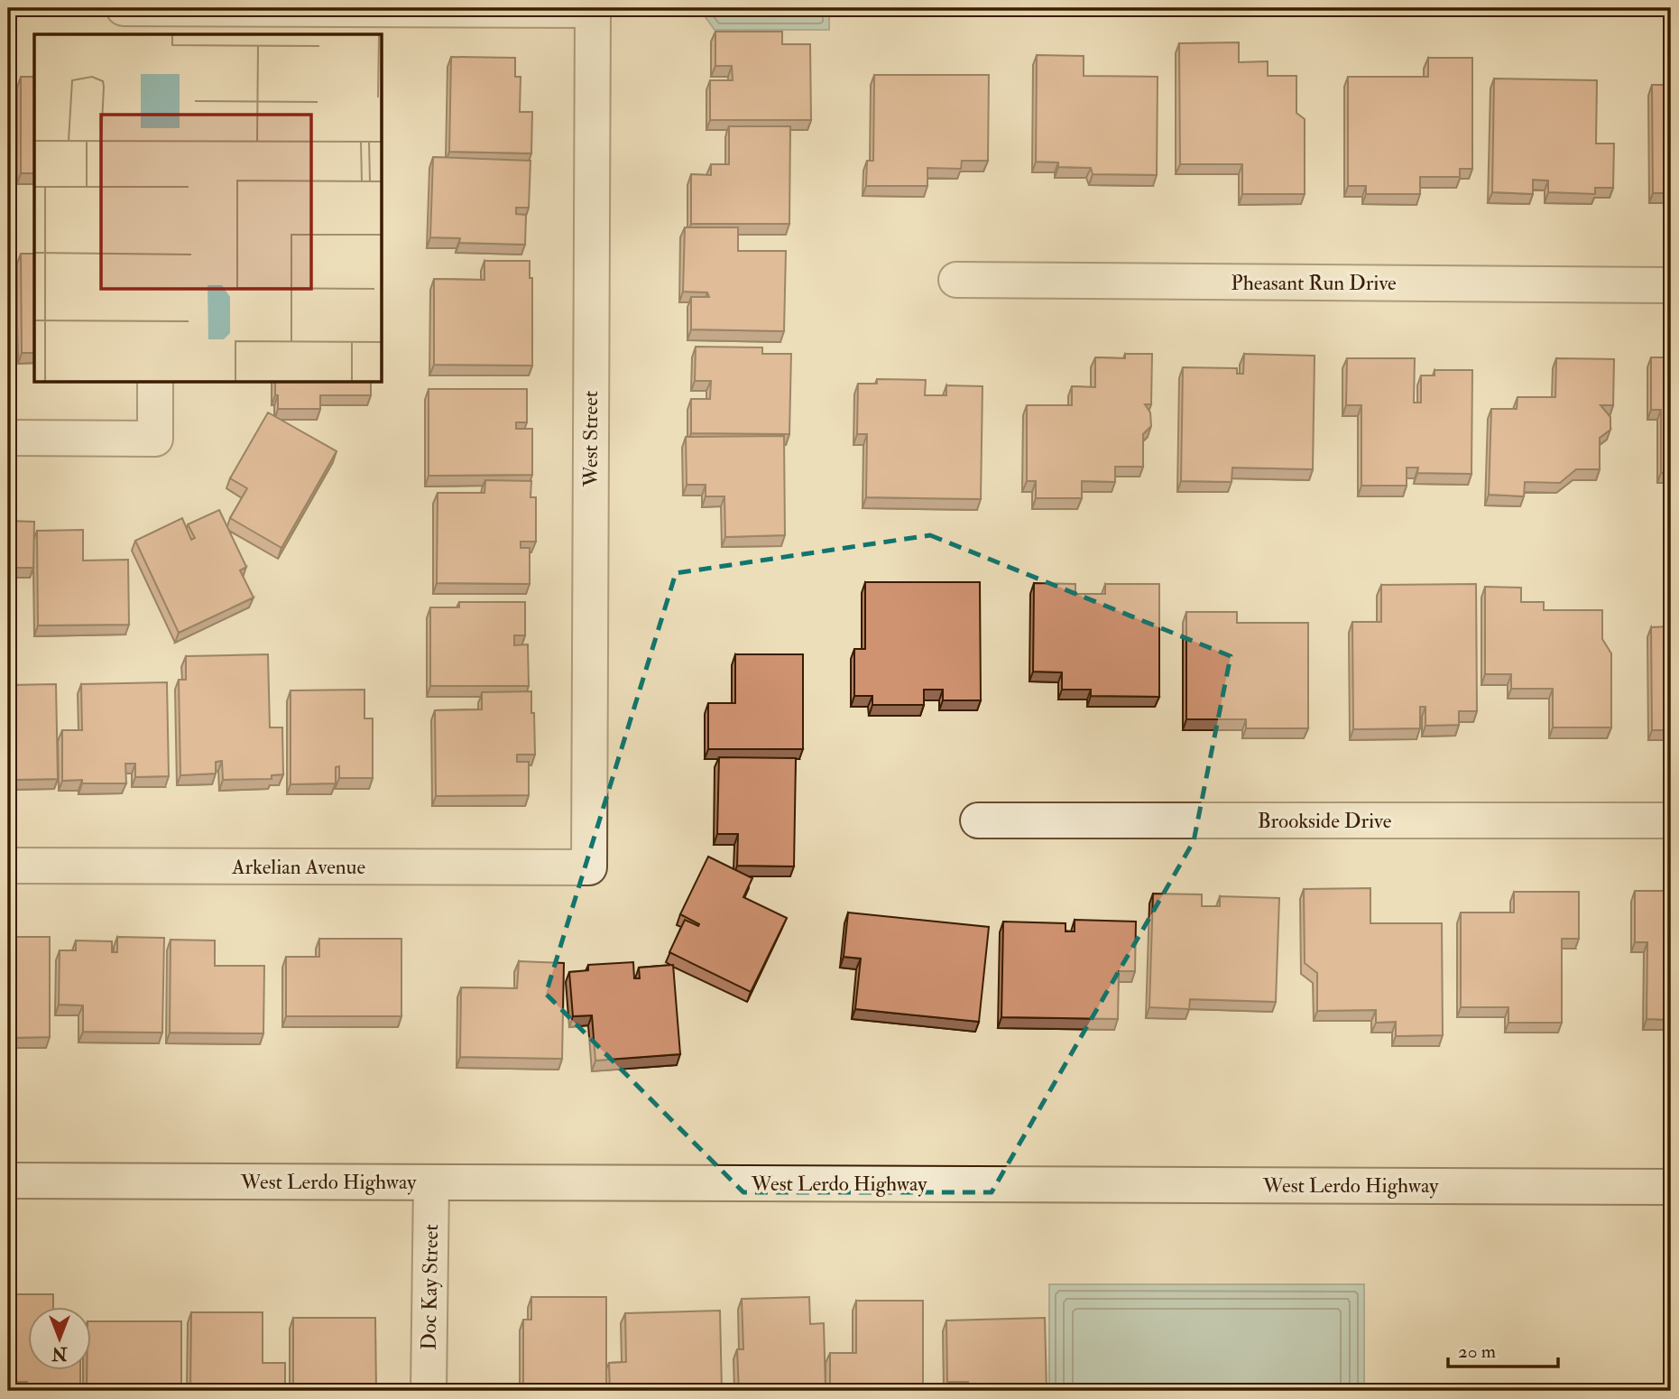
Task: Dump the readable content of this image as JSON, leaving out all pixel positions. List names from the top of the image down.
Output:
{
  "streets": {
    "street": [
      "Pheasant Run Drive",
      "West Street",
      "Brookside Drive",
      "Arkelian Avenue",
      "West Lerdo Highway",
      "Doc Kay Street"
    ]
  },
  "crossings": [
    ["West Street", "Arkelian Avenue"],
    ["West Lerdo Highway", "Doc Kay Street"]
  ],
  "scale_bar": "20 m",
  "north": "bottom"
}
